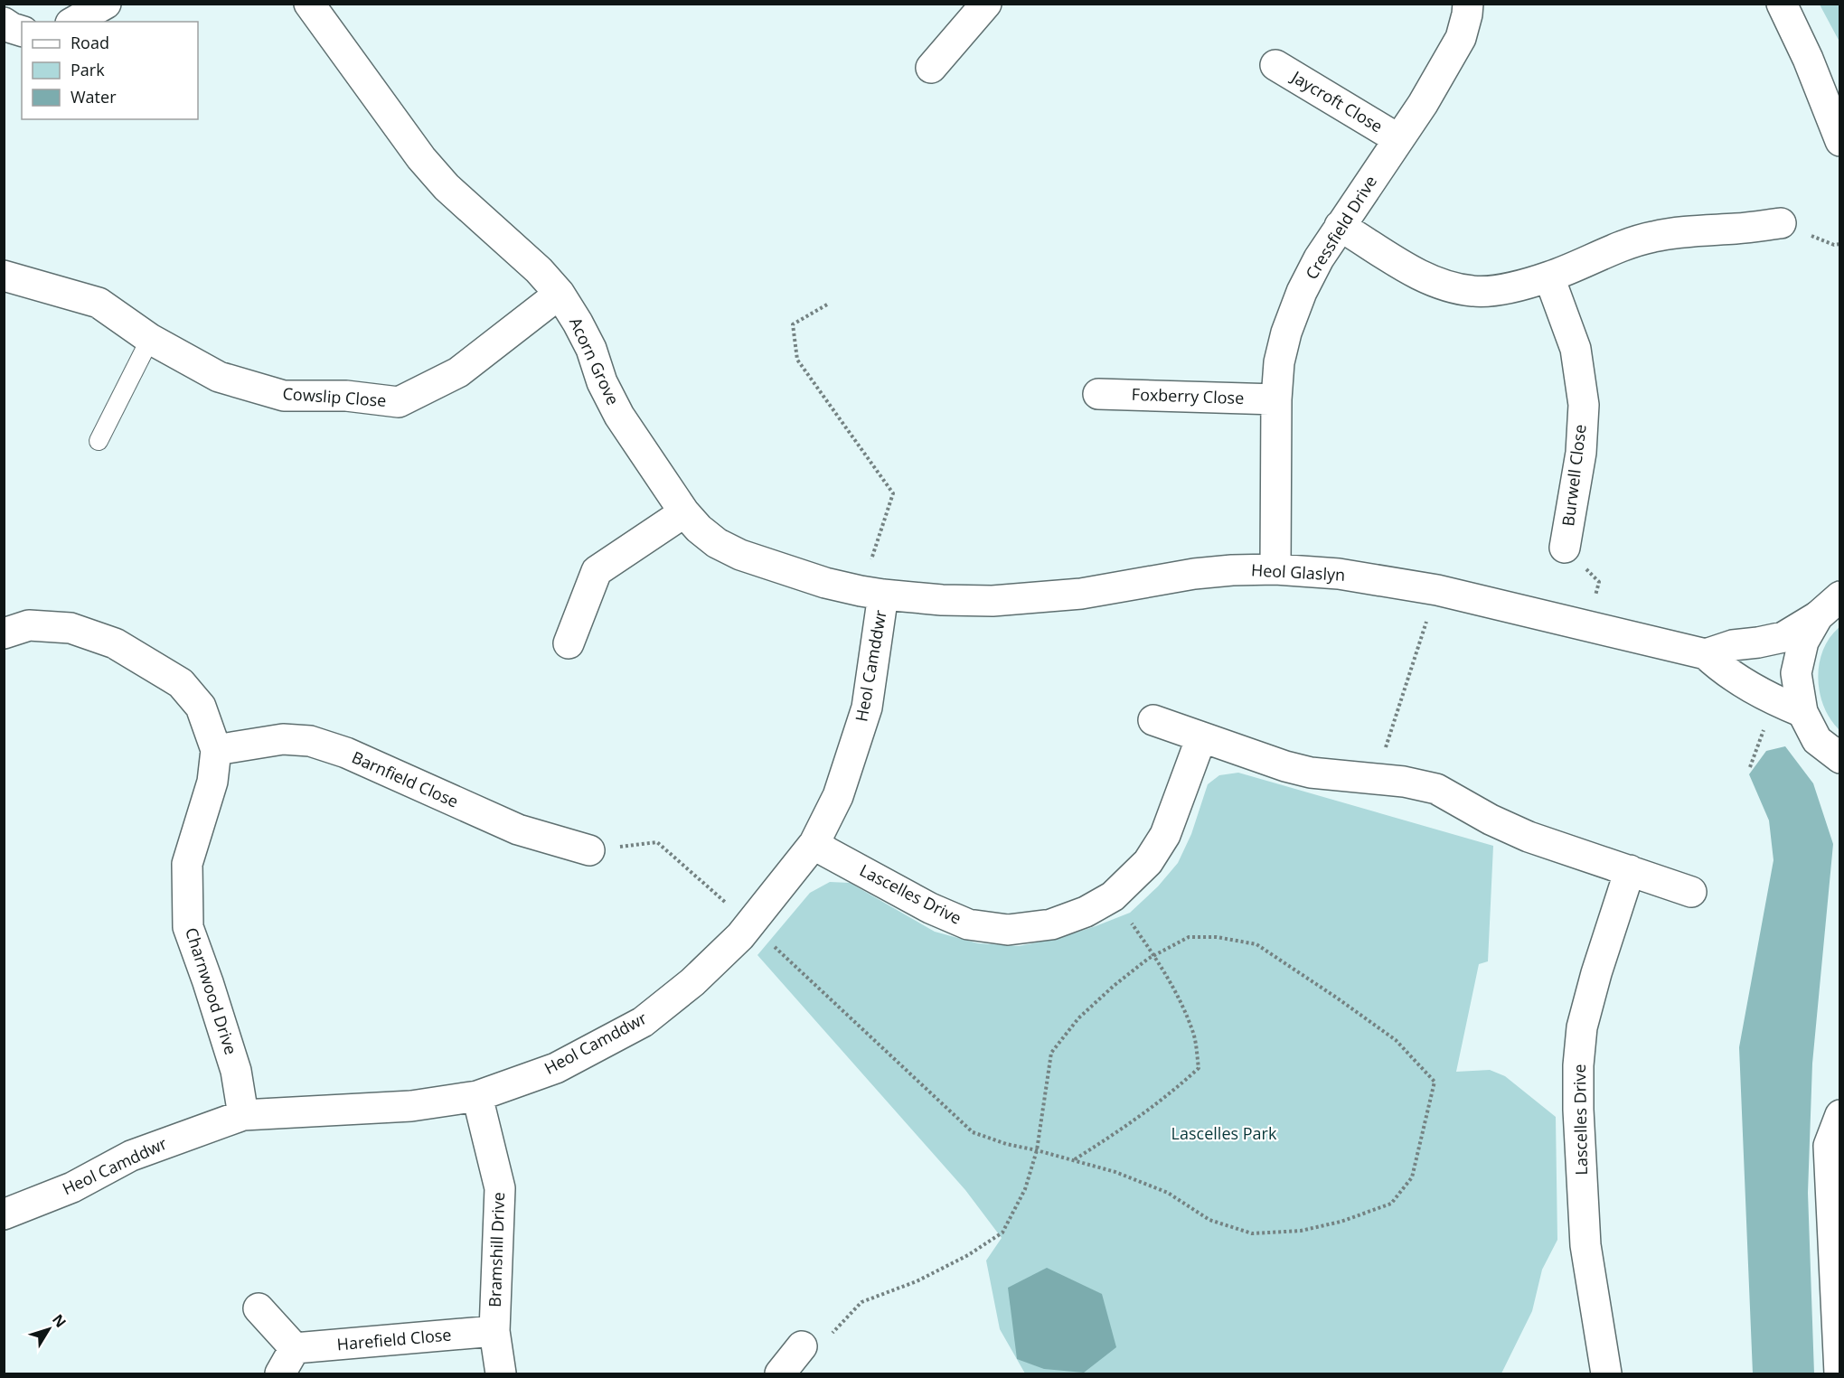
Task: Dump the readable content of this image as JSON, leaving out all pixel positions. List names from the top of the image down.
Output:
{
  "streets": {
    "street": [
      "Jaycroft Close",
      "Cressfield Drive",
      "Acorn Grove",
      "Foxberry Close",
      "Cowslip Close",
      "Burwell Close",
      "Heol Glaslyn",
      "Heol Camddwr",
      "Barnfield Close",
      "Lascelles Drive",
      "Charnwood Drive",
      "Bramshill Drive",
      "Harefield Close"
    ]
  },
  "crossings": [
    ["Jaycroft Close", "Cressfield Drive"],
    ["Cressfield Drive", "Foxberry Close"],
    ["Cressfield Drive", "Heol Glaslyn"],
    ["Acorn Grove", "Cowslip Close"],
    ["Acorn Grove", "Heol Glaslyn"],
    ["Acorn Grove", "Heol Camddwr"],
    ["Heol Glaslyn", "Heol Camddwr"],
    ["Heol Camddwr", "Lascelles Drive"],
    ["Heol Camddwr", "Charnwood Drive"],
    ["Heol Camddwr", "Bramshill Drive"],
    ["Barnfield Close", "Charnwood Drive"],
    ["Bramshill Drive", "Harefield Close"]
  ],
  "parks": ["Lascelles Park"],
  "legend": ["Road", "Park", "Water"],
  "north": "top right"
}
